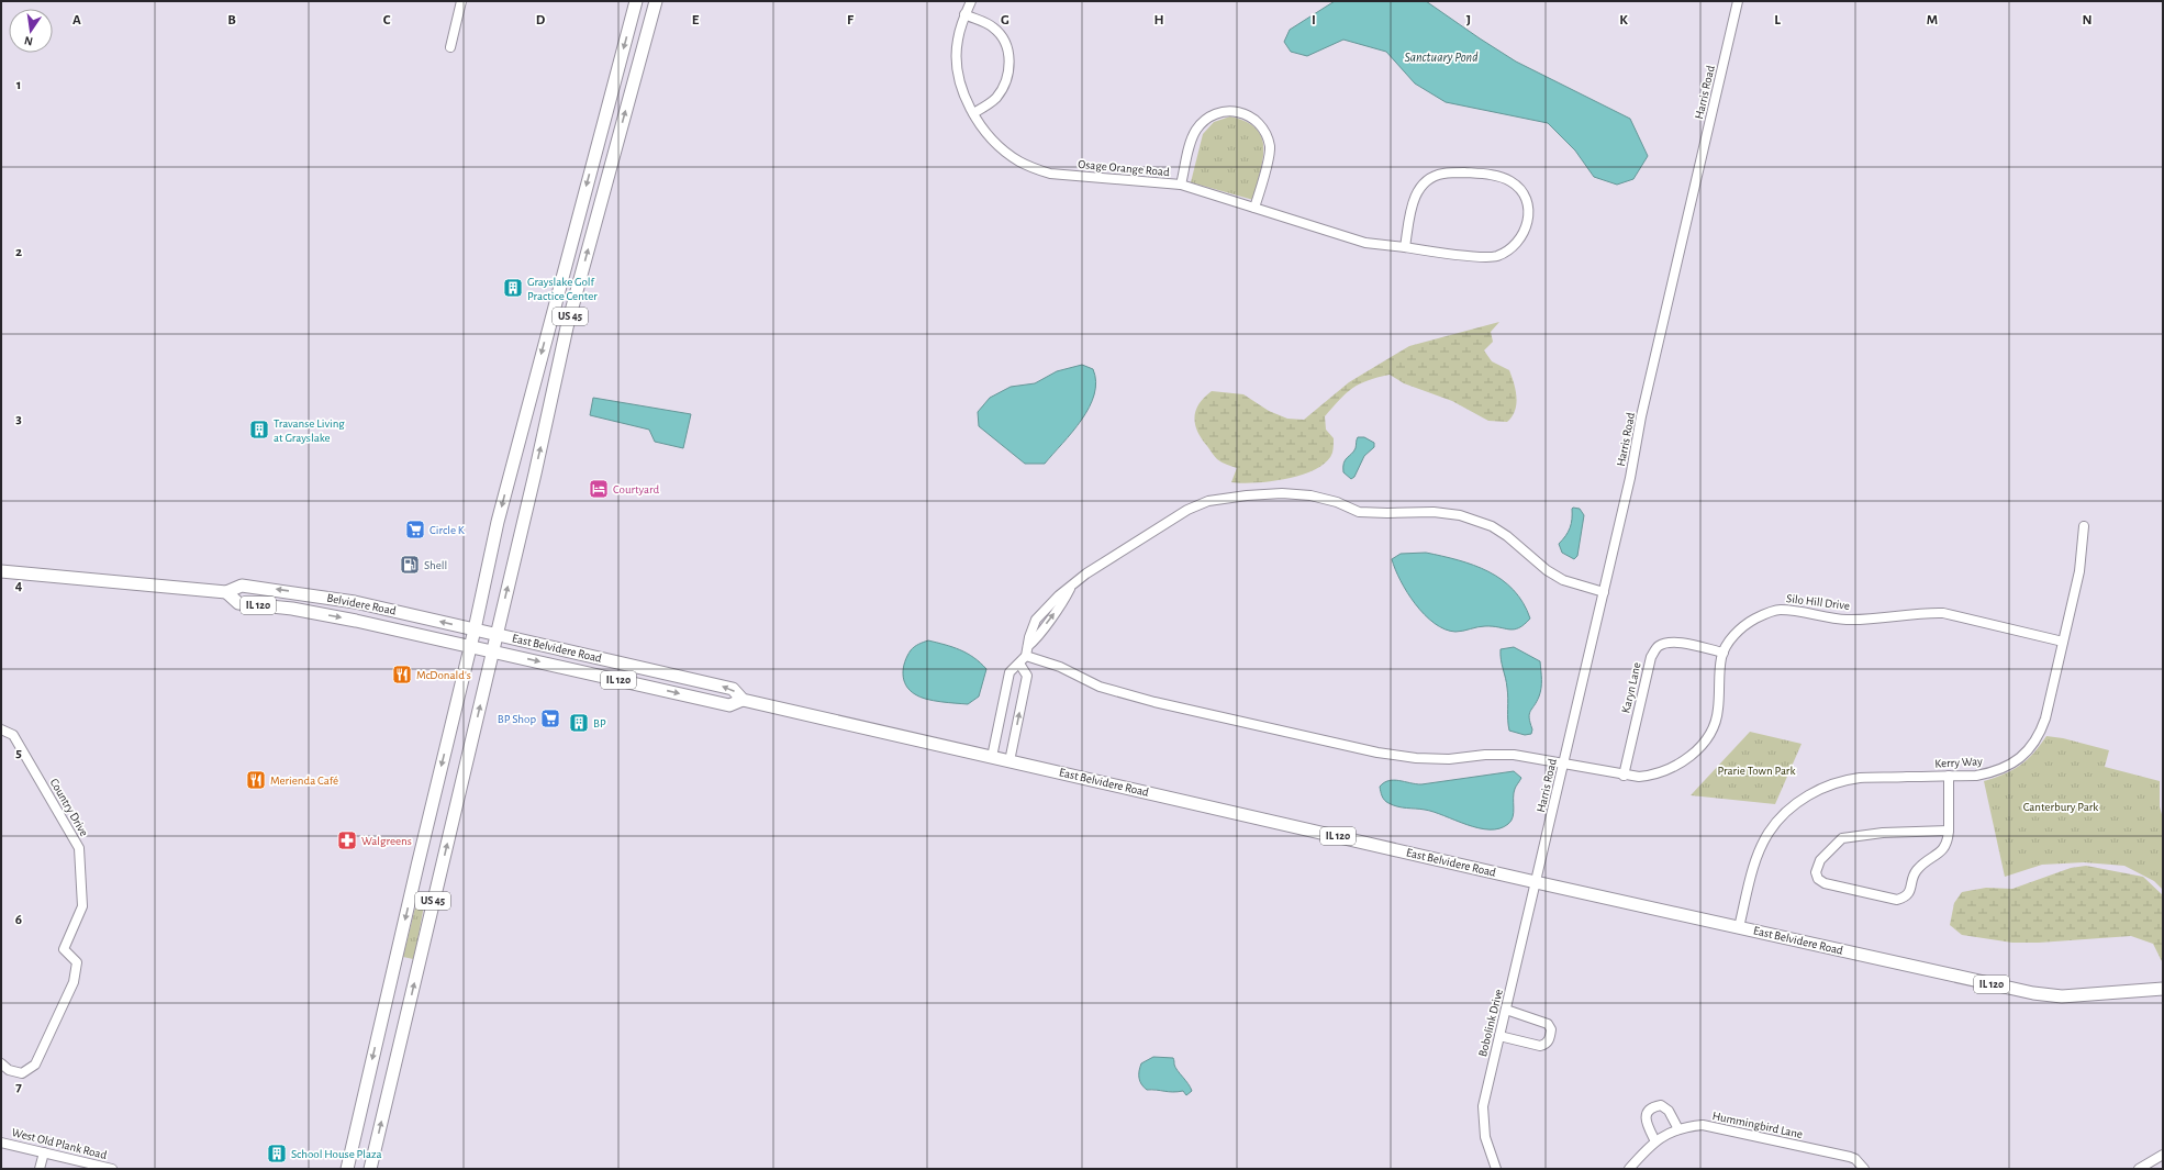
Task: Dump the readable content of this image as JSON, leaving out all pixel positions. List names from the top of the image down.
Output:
{
  "streets": {
    "main road": [
      "US 45",
      "Belvidere Road",
      "IL 120",
      "East Belvidere Road"
    ],
    "street": [
      "Harris Road",
      "Osage Orange Road",
      "Silo Hill Drive",
      "Karyn Lane",
      "Kerry Way",
      "Country Drive",
      "Bobolink Drive",
      "Hummingbird Lane",
      "West Old Plank Road"
    ]
  },
  "crossings": [
    ["Harris Road", "Silo Hill Drive"],
    ["Harris Road", "East Belvidere Road"],
    ["Harris Road", "Bobolink Drive"],
    ["US 45", "Belvidere Road"],
    ["US 45", "East Belvidere Road"],
    ["Silo Hill Drive", "Karyn Lane"],
    ["Silo Hill Drive", "Kerry Way"],
    ["Belvidere Road", "East Belvidere Road"],
    ["East Belvidere Road", "Kerry Way"],
    ["East Belvidere Road", "Bobolink Drive"]
  ],
  "water": ["Sanctuary Pond"],
  "parks": ["Prarie Town Park", "Canterbury Park"],
  "places": {
    "building": [
      "Grayslake Golf Practice Center",
      "Travanse Living at Grayslake",
      "BP",
      "School House Plaza"
    ],
    "hotel": ["Courtyard"],
    "supermarket": ["Circle K", "BP Shop"],
    "fuel station": ["Shell"],
    "restaurant": ["McDonald's", "Merienda Café"],
    "pharmacy": ["Walgreens"]
  },
  "north": "bottom",
  "grid": {
    "columns": [
      "A",
      "B",
      "C",
      "D",
      "E",
      "F",
      "G",
      "H",
      "I",
      "J",
      "K",
      "L",
      "M",
      "N"
    ],
    "rows": [
      "1",
      "2",
      "3",
      "4",
      "5",
      "6",
      "7"
    ]
  }
}
